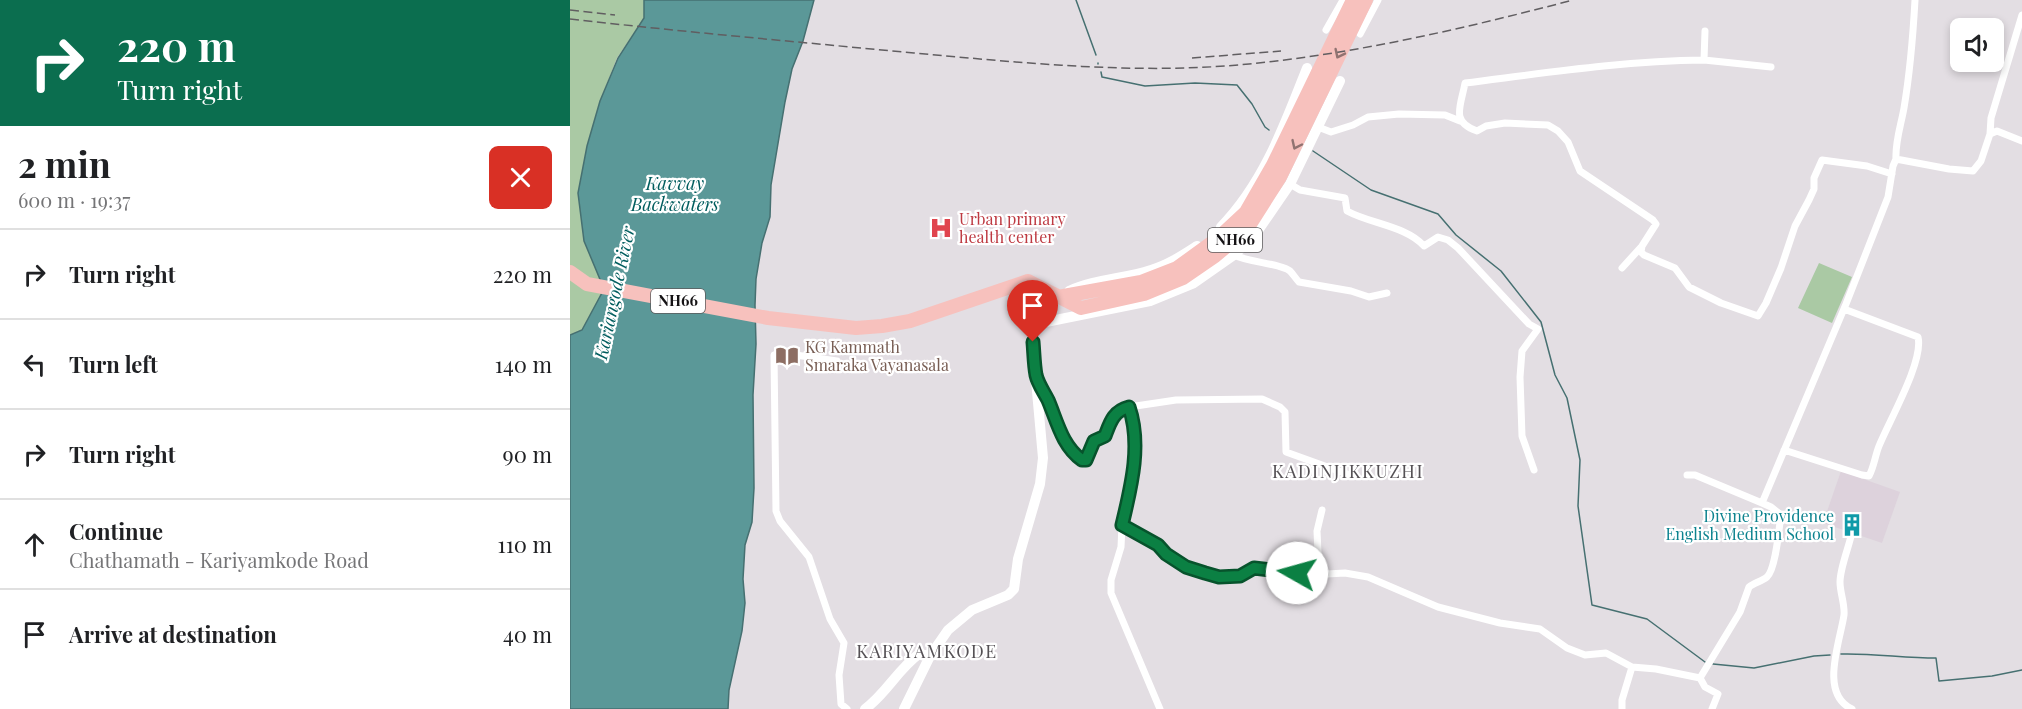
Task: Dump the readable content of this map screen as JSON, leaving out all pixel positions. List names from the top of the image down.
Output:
{
  "streets": {
    "highway": ["NH66"]
  },
  "districts": ["KADINJIKKUZHI", "KARIYAMKODE"],
  "water": ["Kavvay Backwaters", "Kariangode River"],
  "places": {
    "hospital": ["Urban primary health center"],
    "library": ["KG Kammath Smaraka Vayanasala"],
    "building": ["Divine Providence English Medium School"]
  },
  "page": {
    "turn": ["220 m", "Turn right"],
    "heading": ["2 min", "600 m · 19:37"],
    "list": [
      {
        "name": "Turn right",
        "value": "220 m"
      },
      {
        "name": "Turn left",
        "value": "140 m"
      },
      {
        "name": "Turn right",
        "value": "90 m"
      },
      {
        "name": "Continue",
        "note": "Chathamath - Kariyamkode Road",
        "value": "110 m"
      },
      {
        "name": "Arrive at destination",
        "value": "40 m"
      }
    ]
  }
}
